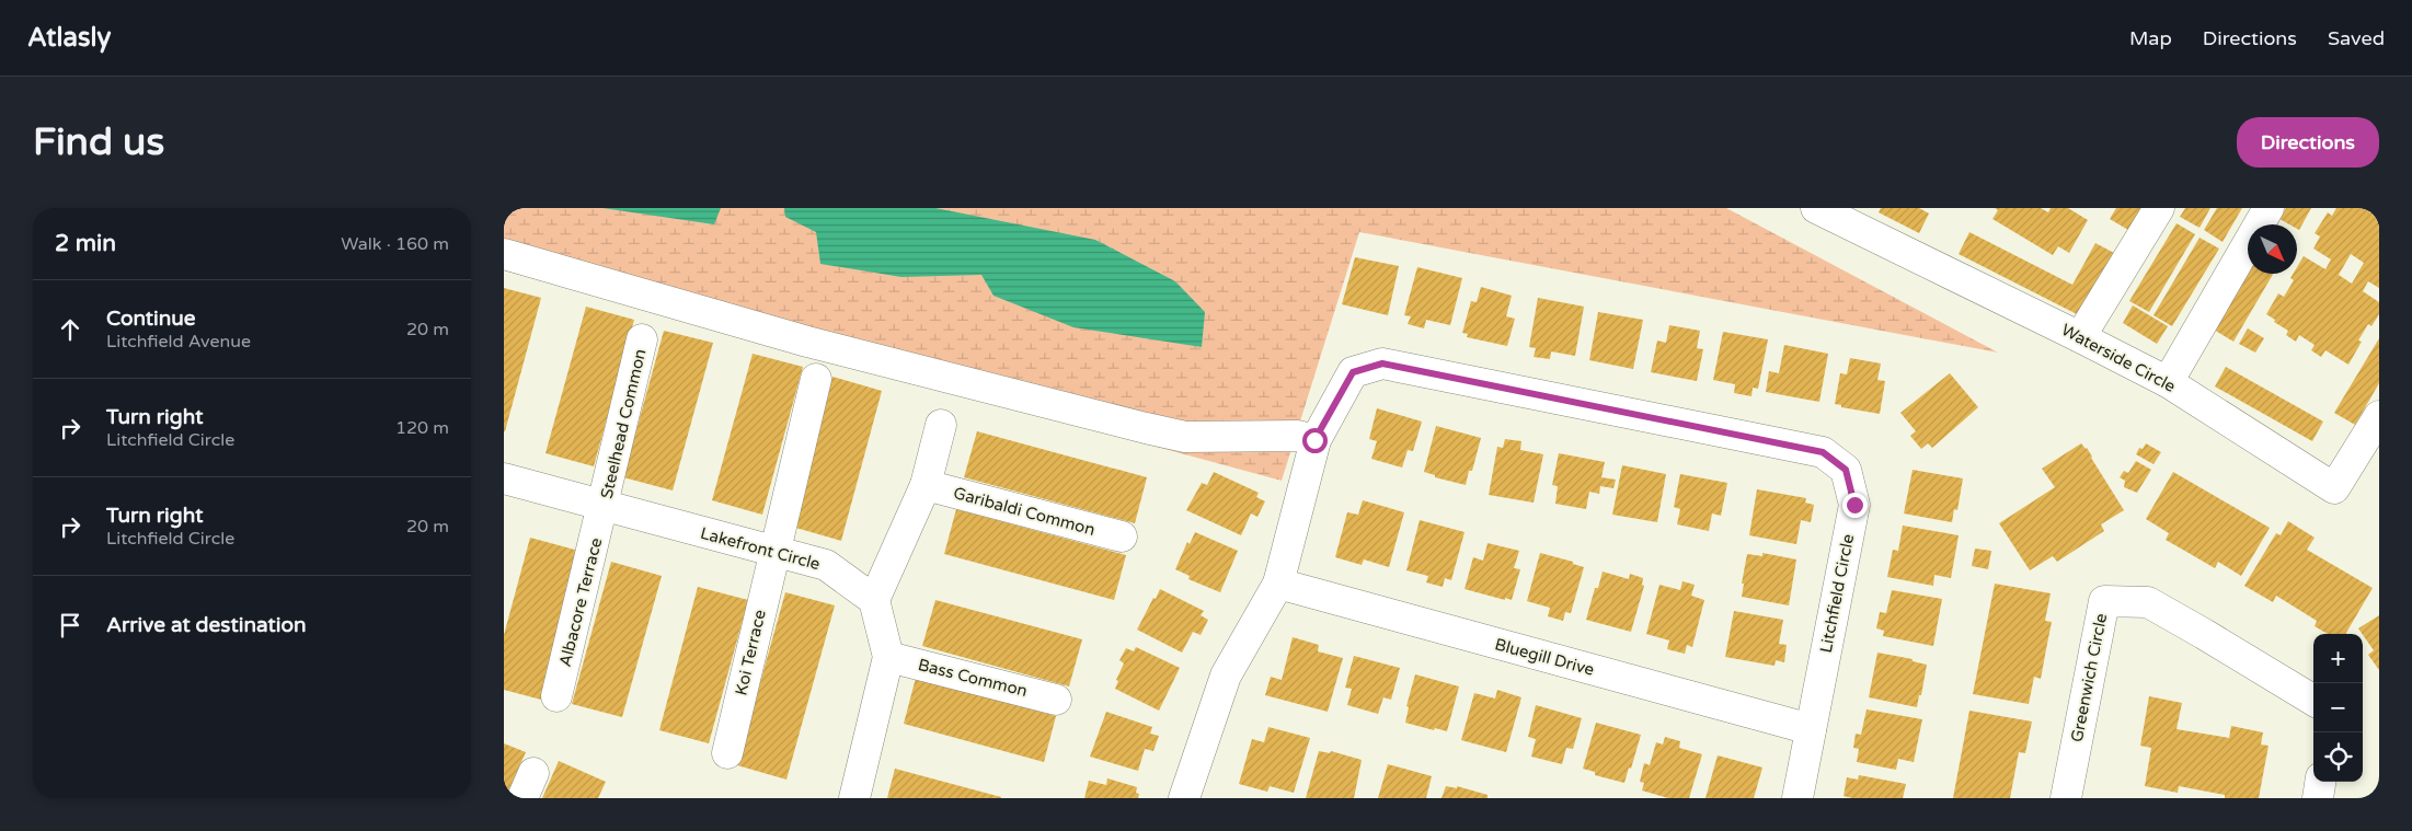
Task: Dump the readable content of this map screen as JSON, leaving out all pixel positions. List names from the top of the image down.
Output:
{
  "streets": {
    "street": [
      "Waterside Circle",
      "Steelhead Common",
      "Garibaldi Common",
      "Lakefront Circle",
      "Litchfield Circle",
      "Albacore Terrace",
      "Koi Terrace",
      "Bluegill Drive",
      "Bass Common",
      "Greenwich Circle"
    ]
  },
  "crossings": [
    ["Steelhead Common", "Lakefront Circle"],
    ["Steelhead Common", "Albacore Terrace"],
    ["Lakefront Circle", "Albacore Terrace"],
    ["Lakefront Circle", "Koi Terrace"],
    ["Litchfield Circle", "Bluegill Drive"]
  ],
  "north": "bottom right",
  "page": {
    "header": "Atlasly",
    "nav": ["Map", "Directions", "Saved"],
    "buttons": "Directions",
    "title": "Find us",
    "heading": ["2 min", "Walk · 160 m"],
    "list": [
      ["Continue", "Litchfield Avenue", "20 m"],
      ["Turn right", "Litchfield Circle", "120 m"],
      ["Turn right", "Litchfield Circle", "20 m"],
      "Arrive at destination"
    ],
    "map_buttons": ["+", "−"]
  }
}
